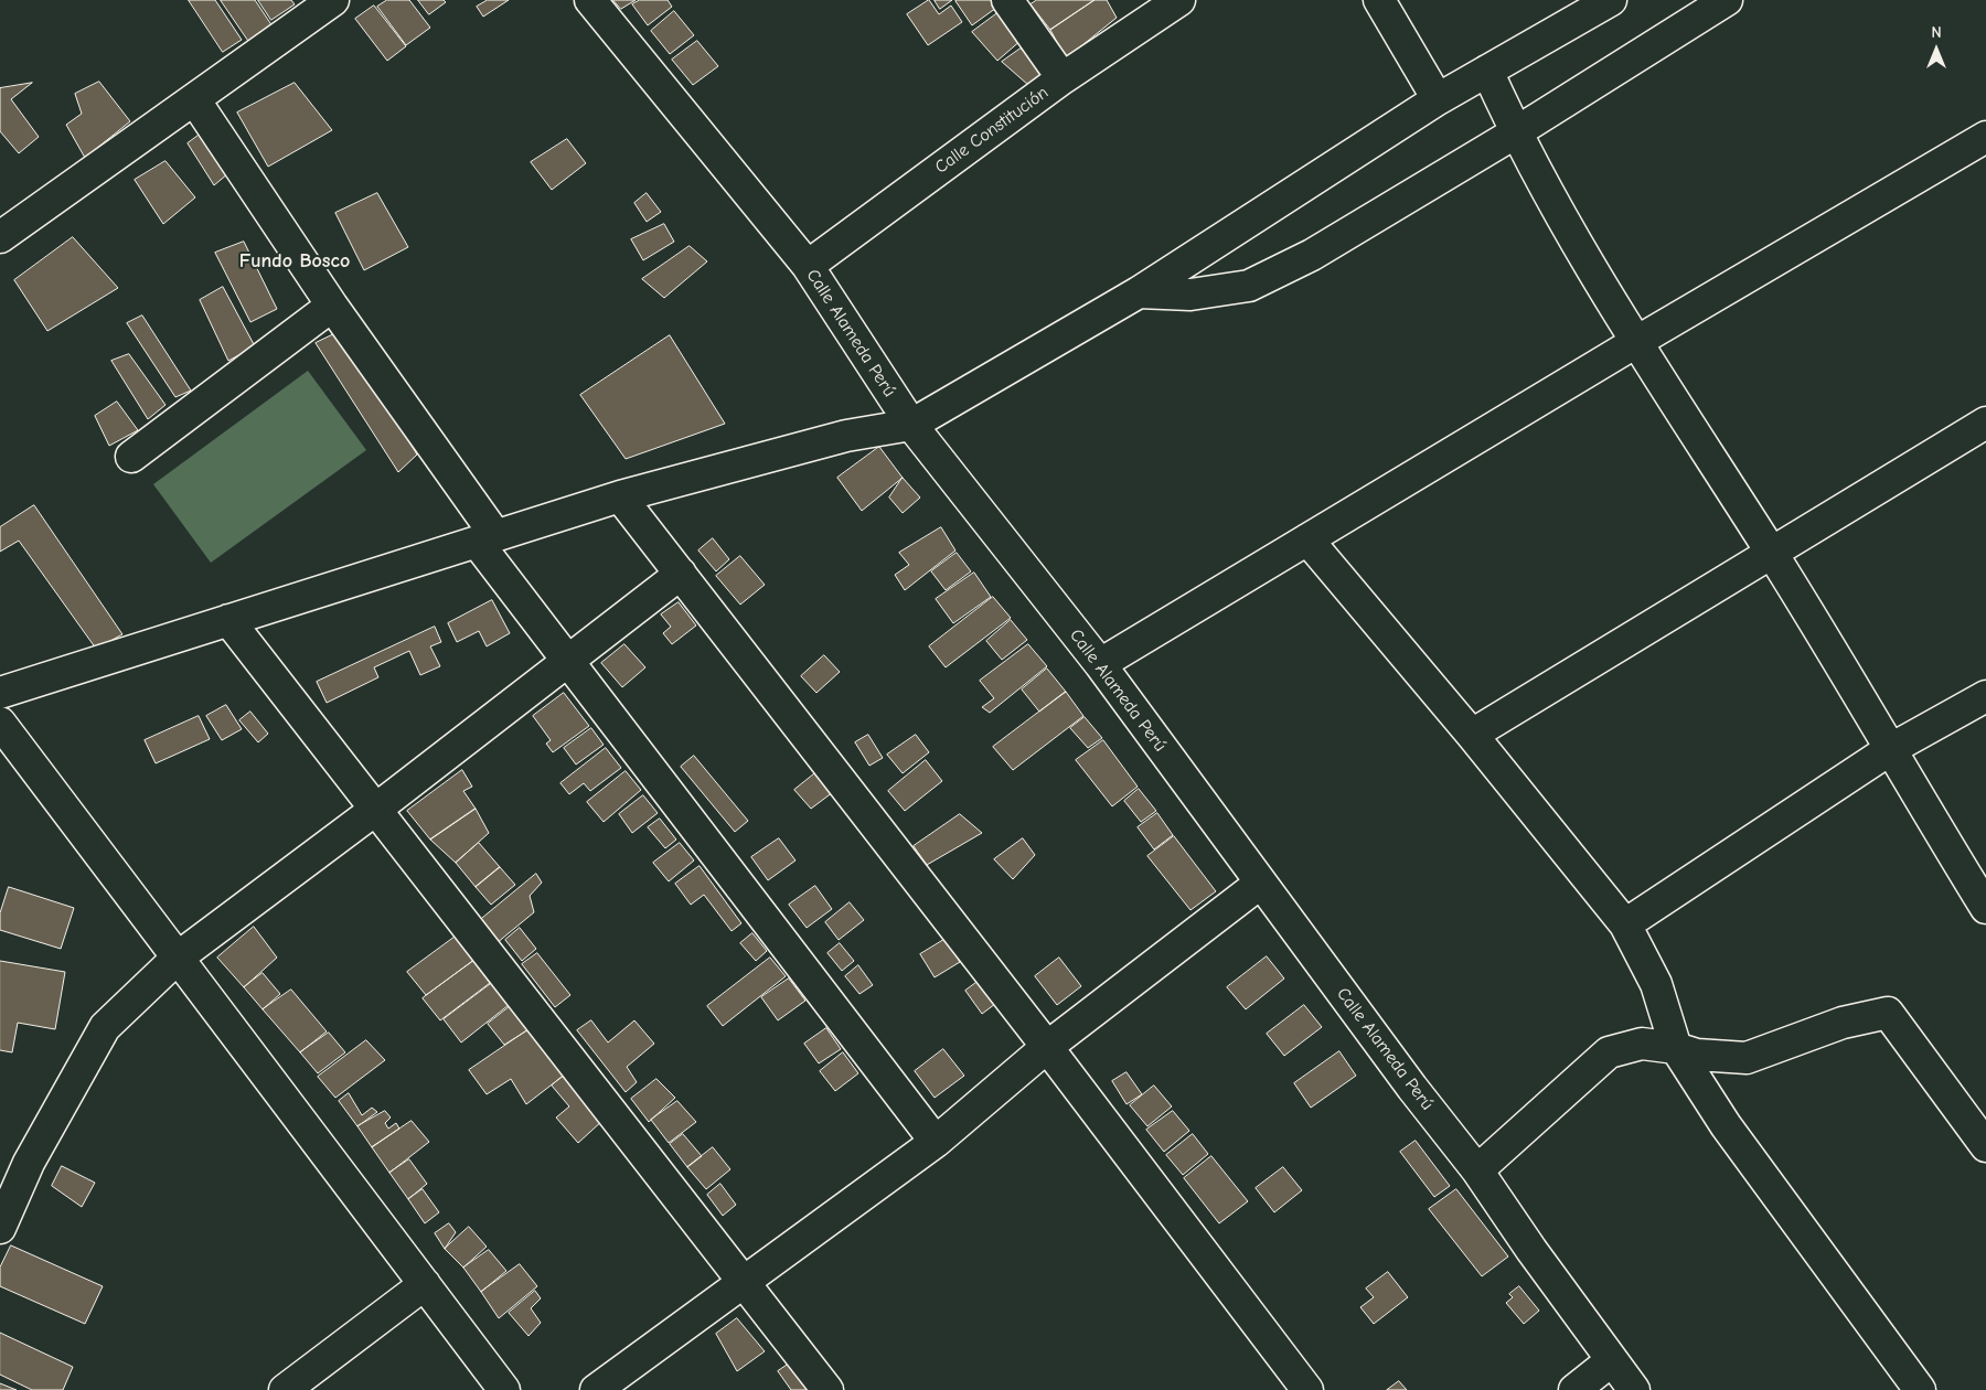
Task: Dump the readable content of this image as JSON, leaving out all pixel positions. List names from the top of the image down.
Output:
{
  "streets": {
    "street": ["Calle Constitución", "Calle Alameda Perú"]
  },
  "crossings": [
    ["Calle Constitución", "Calle Alameda Perú"]
  ],
  "districts": ["Fundo Bosco"],
  "north": "top"
}
